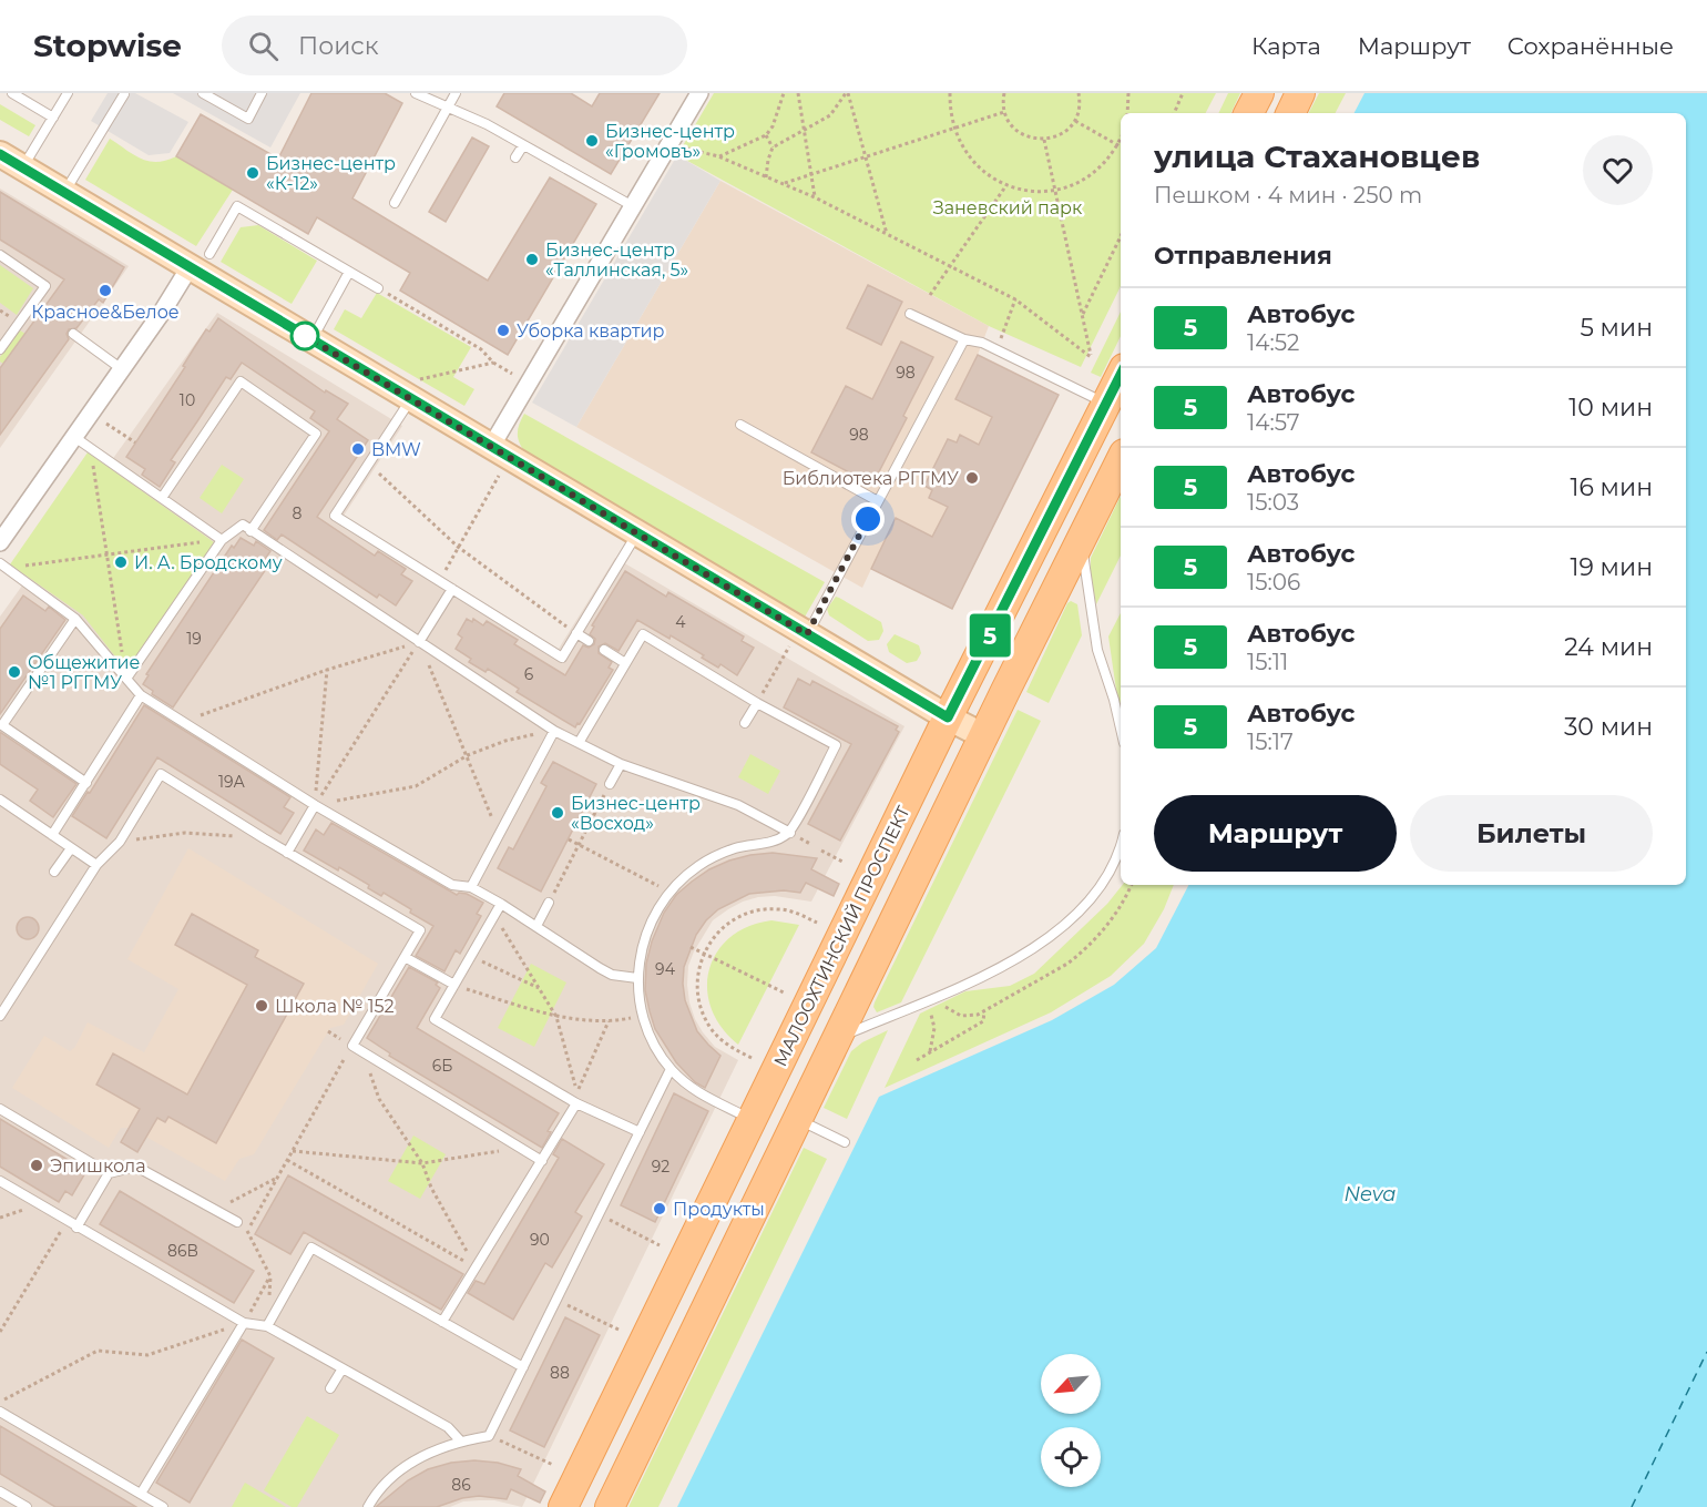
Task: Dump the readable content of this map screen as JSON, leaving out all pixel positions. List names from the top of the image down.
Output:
{
  "streets": {
    "main road": ["МАЛООХТИНСКИЙ ПРОСПЕКТ"]
  },
  "water": ["Neva"],
  "parks": ["Заневский парк"],
  "places": [
    "Бизнес-центр «Громовъ»",
    "Бизнес-центр «К-12»",
    "Бизнес-центр «Таллинская, 5»",
    "Красное&Белое",
    "Уборка квартир",
    "BMW",
    "Библиотека РГГМУ",
    "И. А. Бродскому",
    "Общежитие №1 РГГМУ",
    "Бизнес-центр «Восход»",
    "Школа № 152",
    "Эпишкола",
    "Продукты"
  ],
  "lines": ["bus line 5"],
  "house_numbers": [
    "98",
    "10",
    "98",
    "8",
    "4",
    "19",
    "6",
    "19А",
    "94",
    "6Б",
    "92",
    "90",
    "86В",
    "88",
    "86"
  ],
  "north": "bottom left",
  "page": {
    "header": "Stopwise",
    "search": "Поиск",
    "nav": ["Карта", "Маршрут", "Сохранённые"],
    "on_map": "5",
    "heading": [
      ["улица Стахановцев", "Пешком · 4 мин · 250 m"],
      "Отправления"
    ],
    "list": [
      {
        "mark": "5",
        "name": "Автобус",
        "note": "14:52",
        "value": "5 мин"
      },
      {
        "mark": "5",
        "name": "Автобус",
        "note": "14:57",
        "value": "10 мин"
      },
      {
        "mark": "5",
        "name": "Автобус",
        "note": "15:03",
        "value": "16 мин"
      },
      {
        "mark": "5",
        "name": "Автобус",
        "note": "15:06",
        "value": "19 мин"
      },
      {
        "mark": "5",
        "name": "Автобус",
        "note": "15:11",
        "value": "24 мин"
      },
      {
        "mark": "5",
        "name": "Автобус",
        "note": "15:17",
        "value": "30 мин"
      }
    ],
    "buttons": ["Маршрут", "Билеты"]
  }
}
